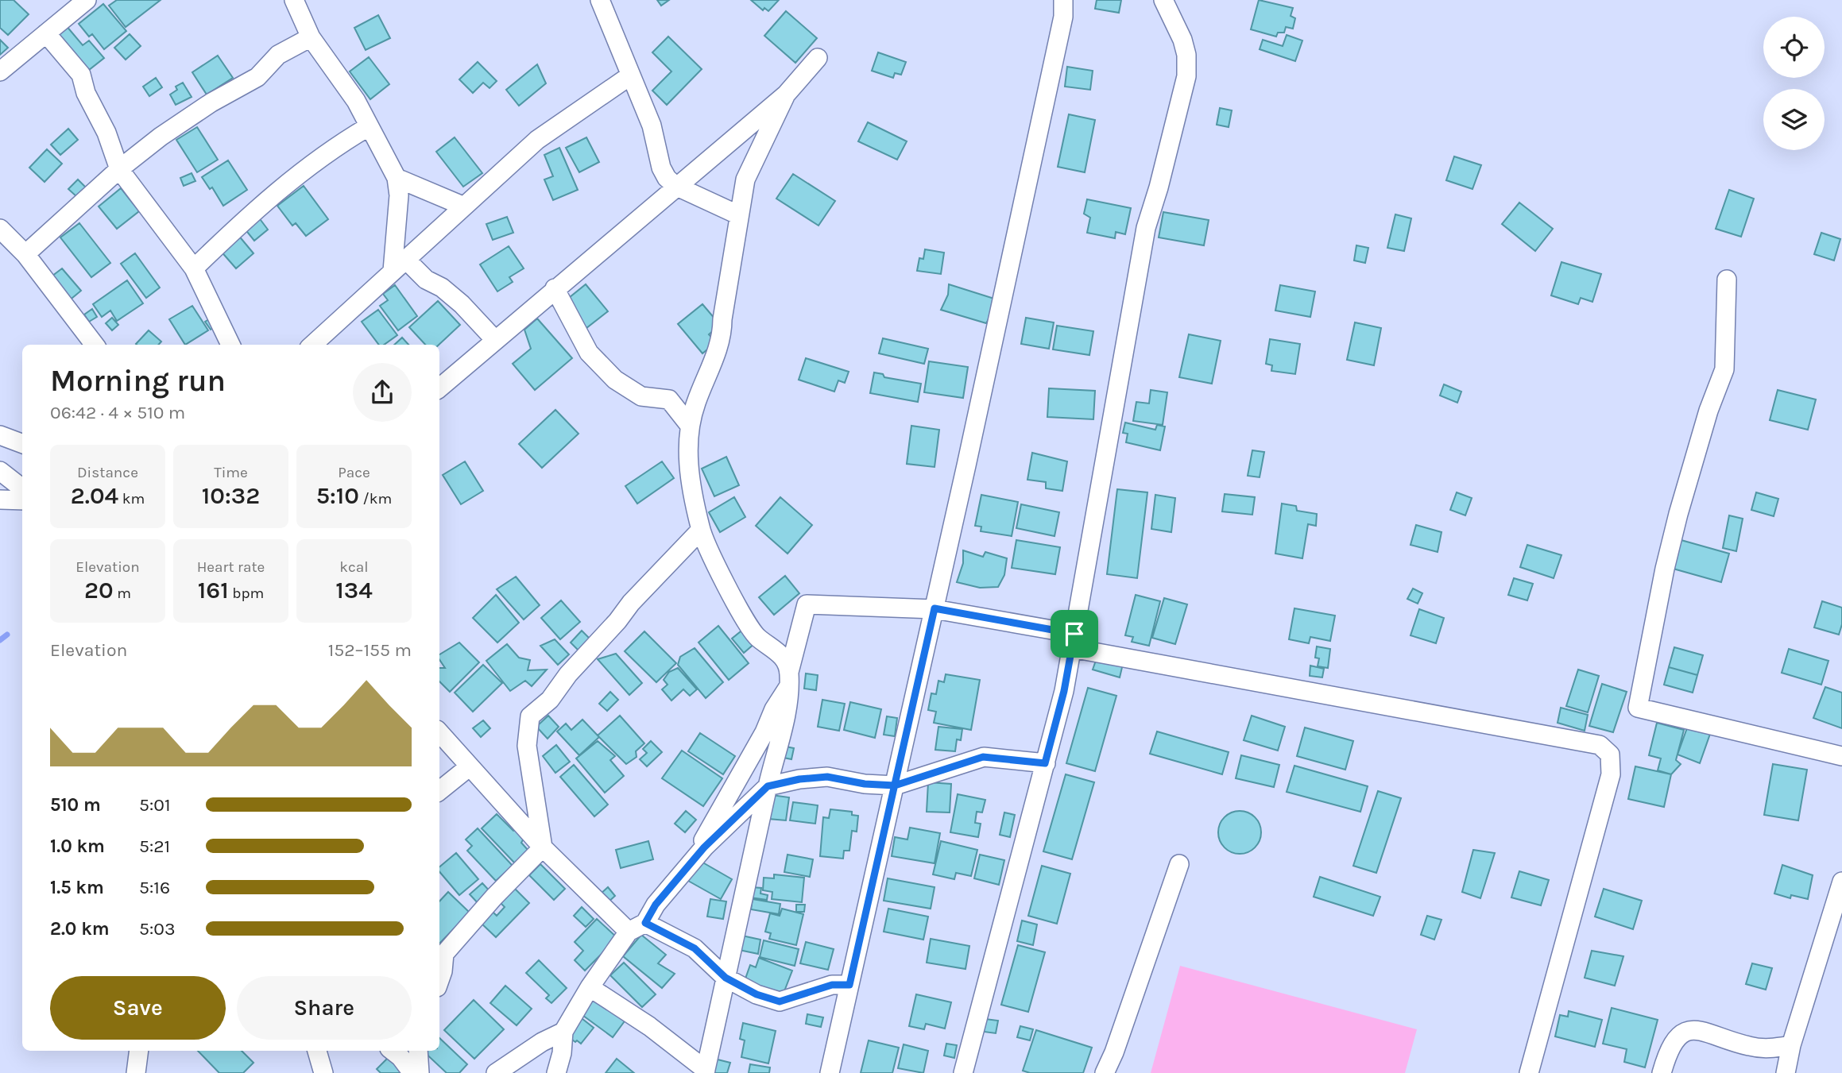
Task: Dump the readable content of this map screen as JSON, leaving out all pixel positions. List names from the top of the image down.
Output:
{
  "page": {
    "heading": ["Morning run", "06:42 · 4 × 510 m"],
    "stats": [
      ["Distance", "2.04 km"],
      ["Time", "10:32"],
      ["Pace", "5:10 /km"],
      ["Elevation", "20 m"],
      ["Heart rate", "161 bpm"],
      ["kcal", "134"]
    ],
    "chart": ["Elevation", "152–155 m"],
    "list": [
      {
        "name": "510 m",
        "note": "5:01"
      },
      {
        "name": "1.0 km",
        "note": "5:21"
      },
      {
        "name": "1.5 km",
        "note": "5:16"
      },
      {
        "name": "2.0 km",
        "note": "5:03"
      }
    ],
    "buttons": ["Save", "Share"]
  }
}
